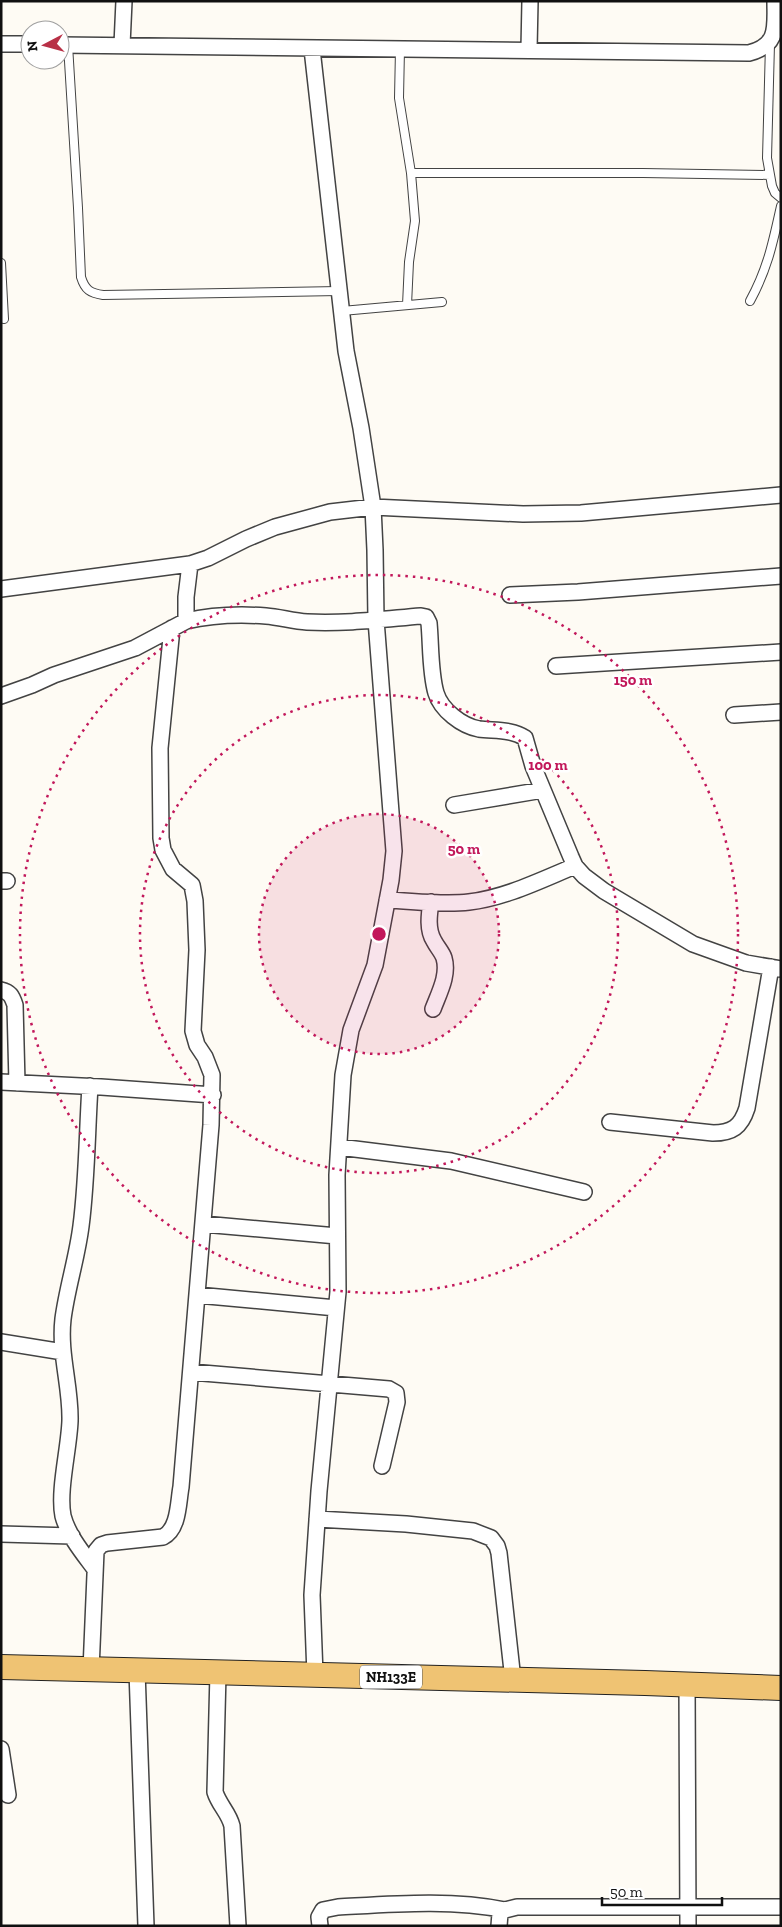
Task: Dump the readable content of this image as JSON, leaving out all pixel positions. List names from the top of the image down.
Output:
{
  "streets": {
    "main road": ["NH133E"]
  },
  "scale_bar": "50 m",
  "north": "left",
  "rings": ["150 m", "100 m", "50 m"]
}
